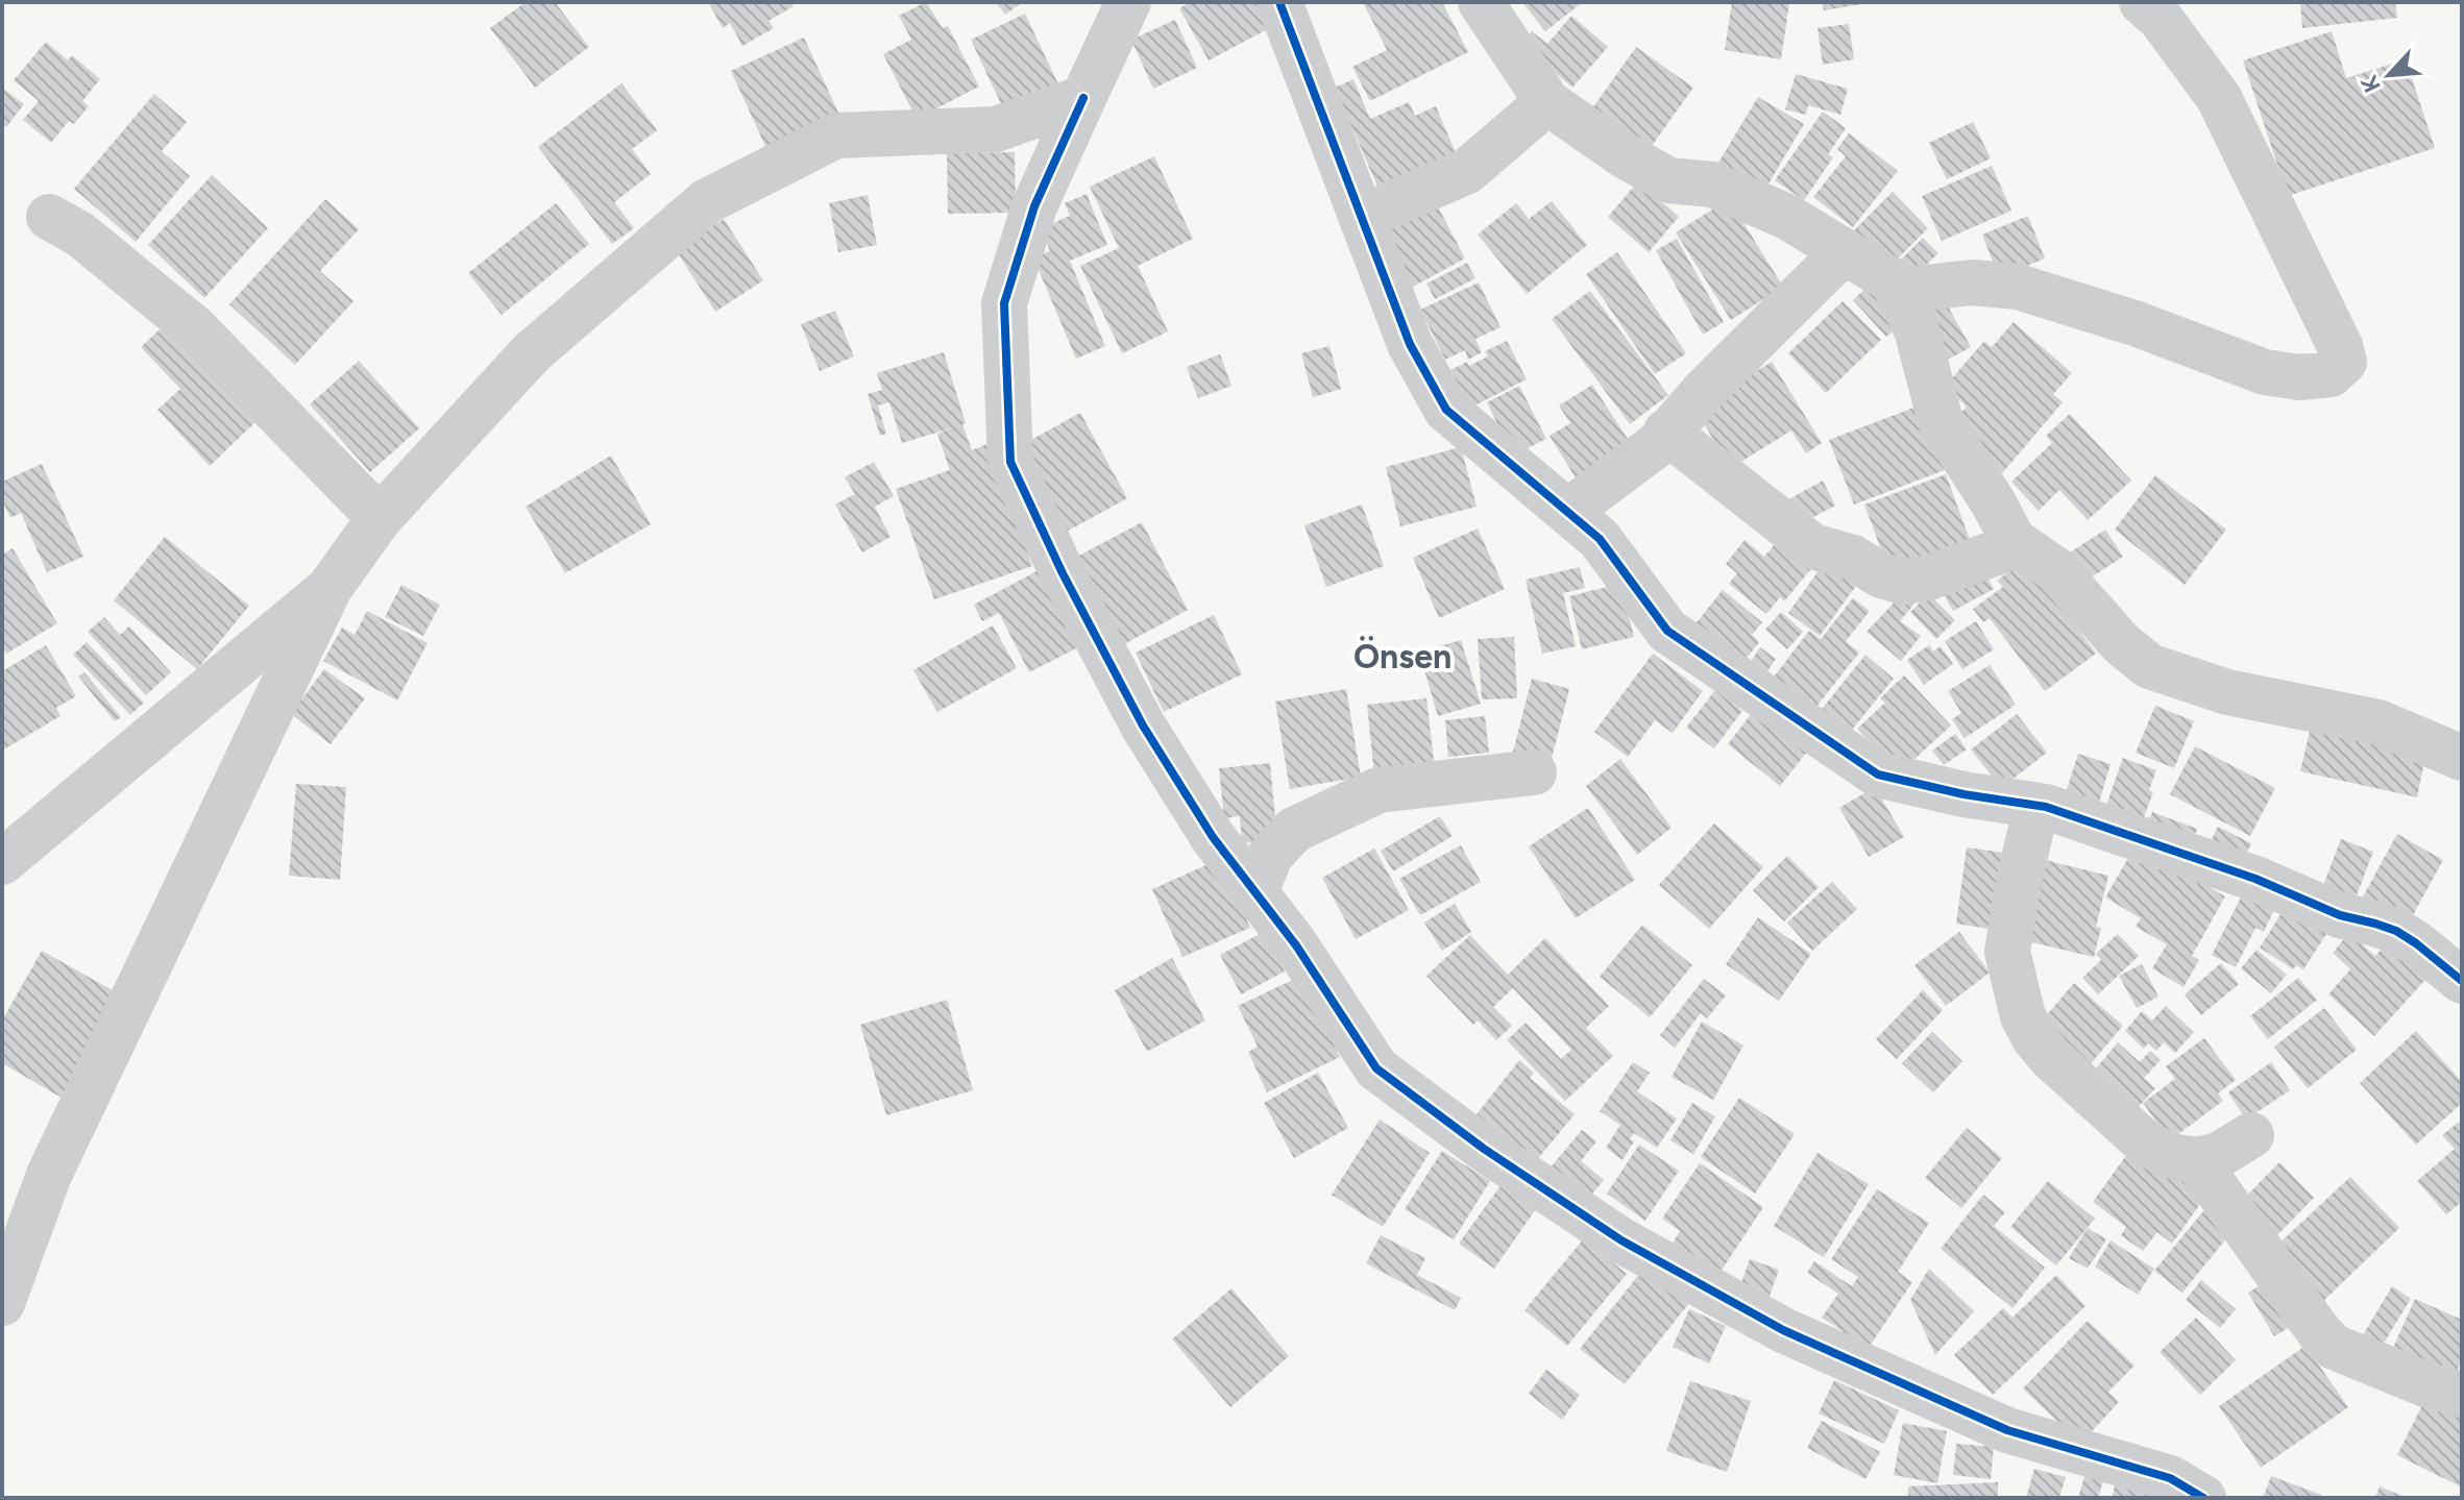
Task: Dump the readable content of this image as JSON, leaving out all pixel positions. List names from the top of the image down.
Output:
{
  "districts": ["Önsen"],
  "north": "bottom left"
}
